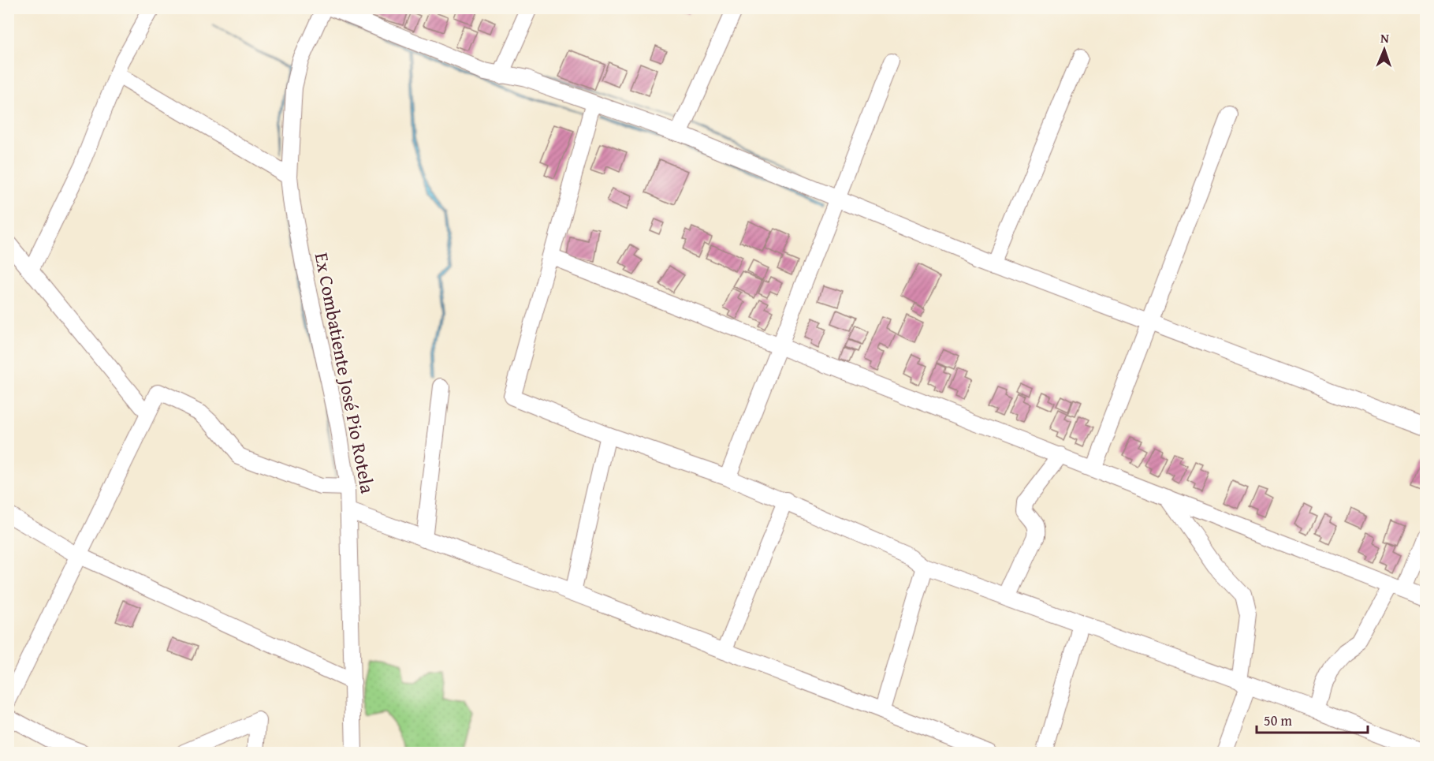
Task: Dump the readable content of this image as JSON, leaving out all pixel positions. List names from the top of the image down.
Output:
{
  "streets": {
    "street": ["Ex Combatiente José Pio Rotela"]
  },
  "scale_bar": "50 m",
  "north": "top"
}
